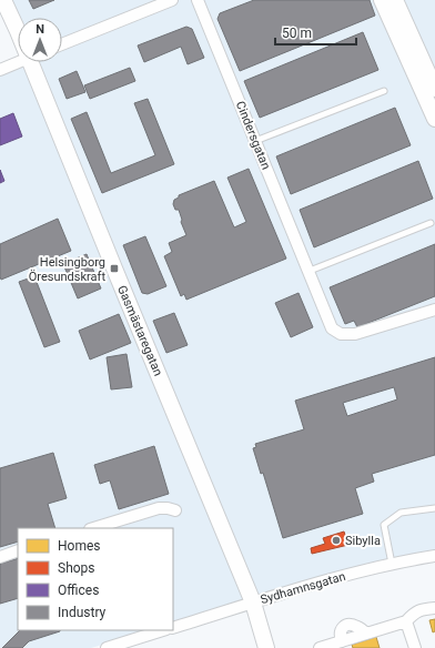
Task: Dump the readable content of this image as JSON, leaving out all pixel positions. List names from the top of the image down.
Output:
{
  "streets": {
    "street": ["Cindersgatan", "Gasmästaregatan", "Sydhamnsgatan"]
  },
  "crossings": [
    ["Gasmästaregatan", "Sydhamnsgatan"]
  ],
  "places": {
    "transit": ["Helsingborg Öresundskraft"],
    "other": ["Sibylla"]
  },
  "legend": [
    "Homes",
    "Shops",
    "Offices",
    "Industry"
  ],
  "scale_bar": "50 m",
  "north": "top"
}
